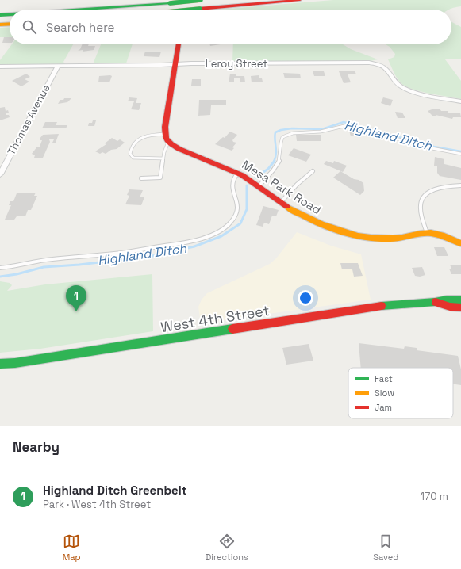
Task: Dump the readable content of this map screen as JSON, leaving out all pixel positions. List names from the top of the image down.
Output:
{
  "streets": {
    "main road": ["Mesa Park Road", "West 4th Street"],
    "street": ["Leroy Street", "Thomas Avenue"]
  },
  "crossings": [
    ["Leroy Street", "Thomas Avenue"]
  ],
  "water": ["Highland Ditch"],
  "legend": ["Fast", "Slow", "Jam"],
  "page": {
    "search": "Search here",
    "pins": "1",
    "heading": "Nearby",
    "list": [
      {
        "mark": "1",
        "name": "Highland Ditch Greenbelt",
        "note": "Park · West 4th Street",
        "value": "170 m"
      }
    ],
    "nav": ["Map", "Directions", "Saved"]
  }
}
